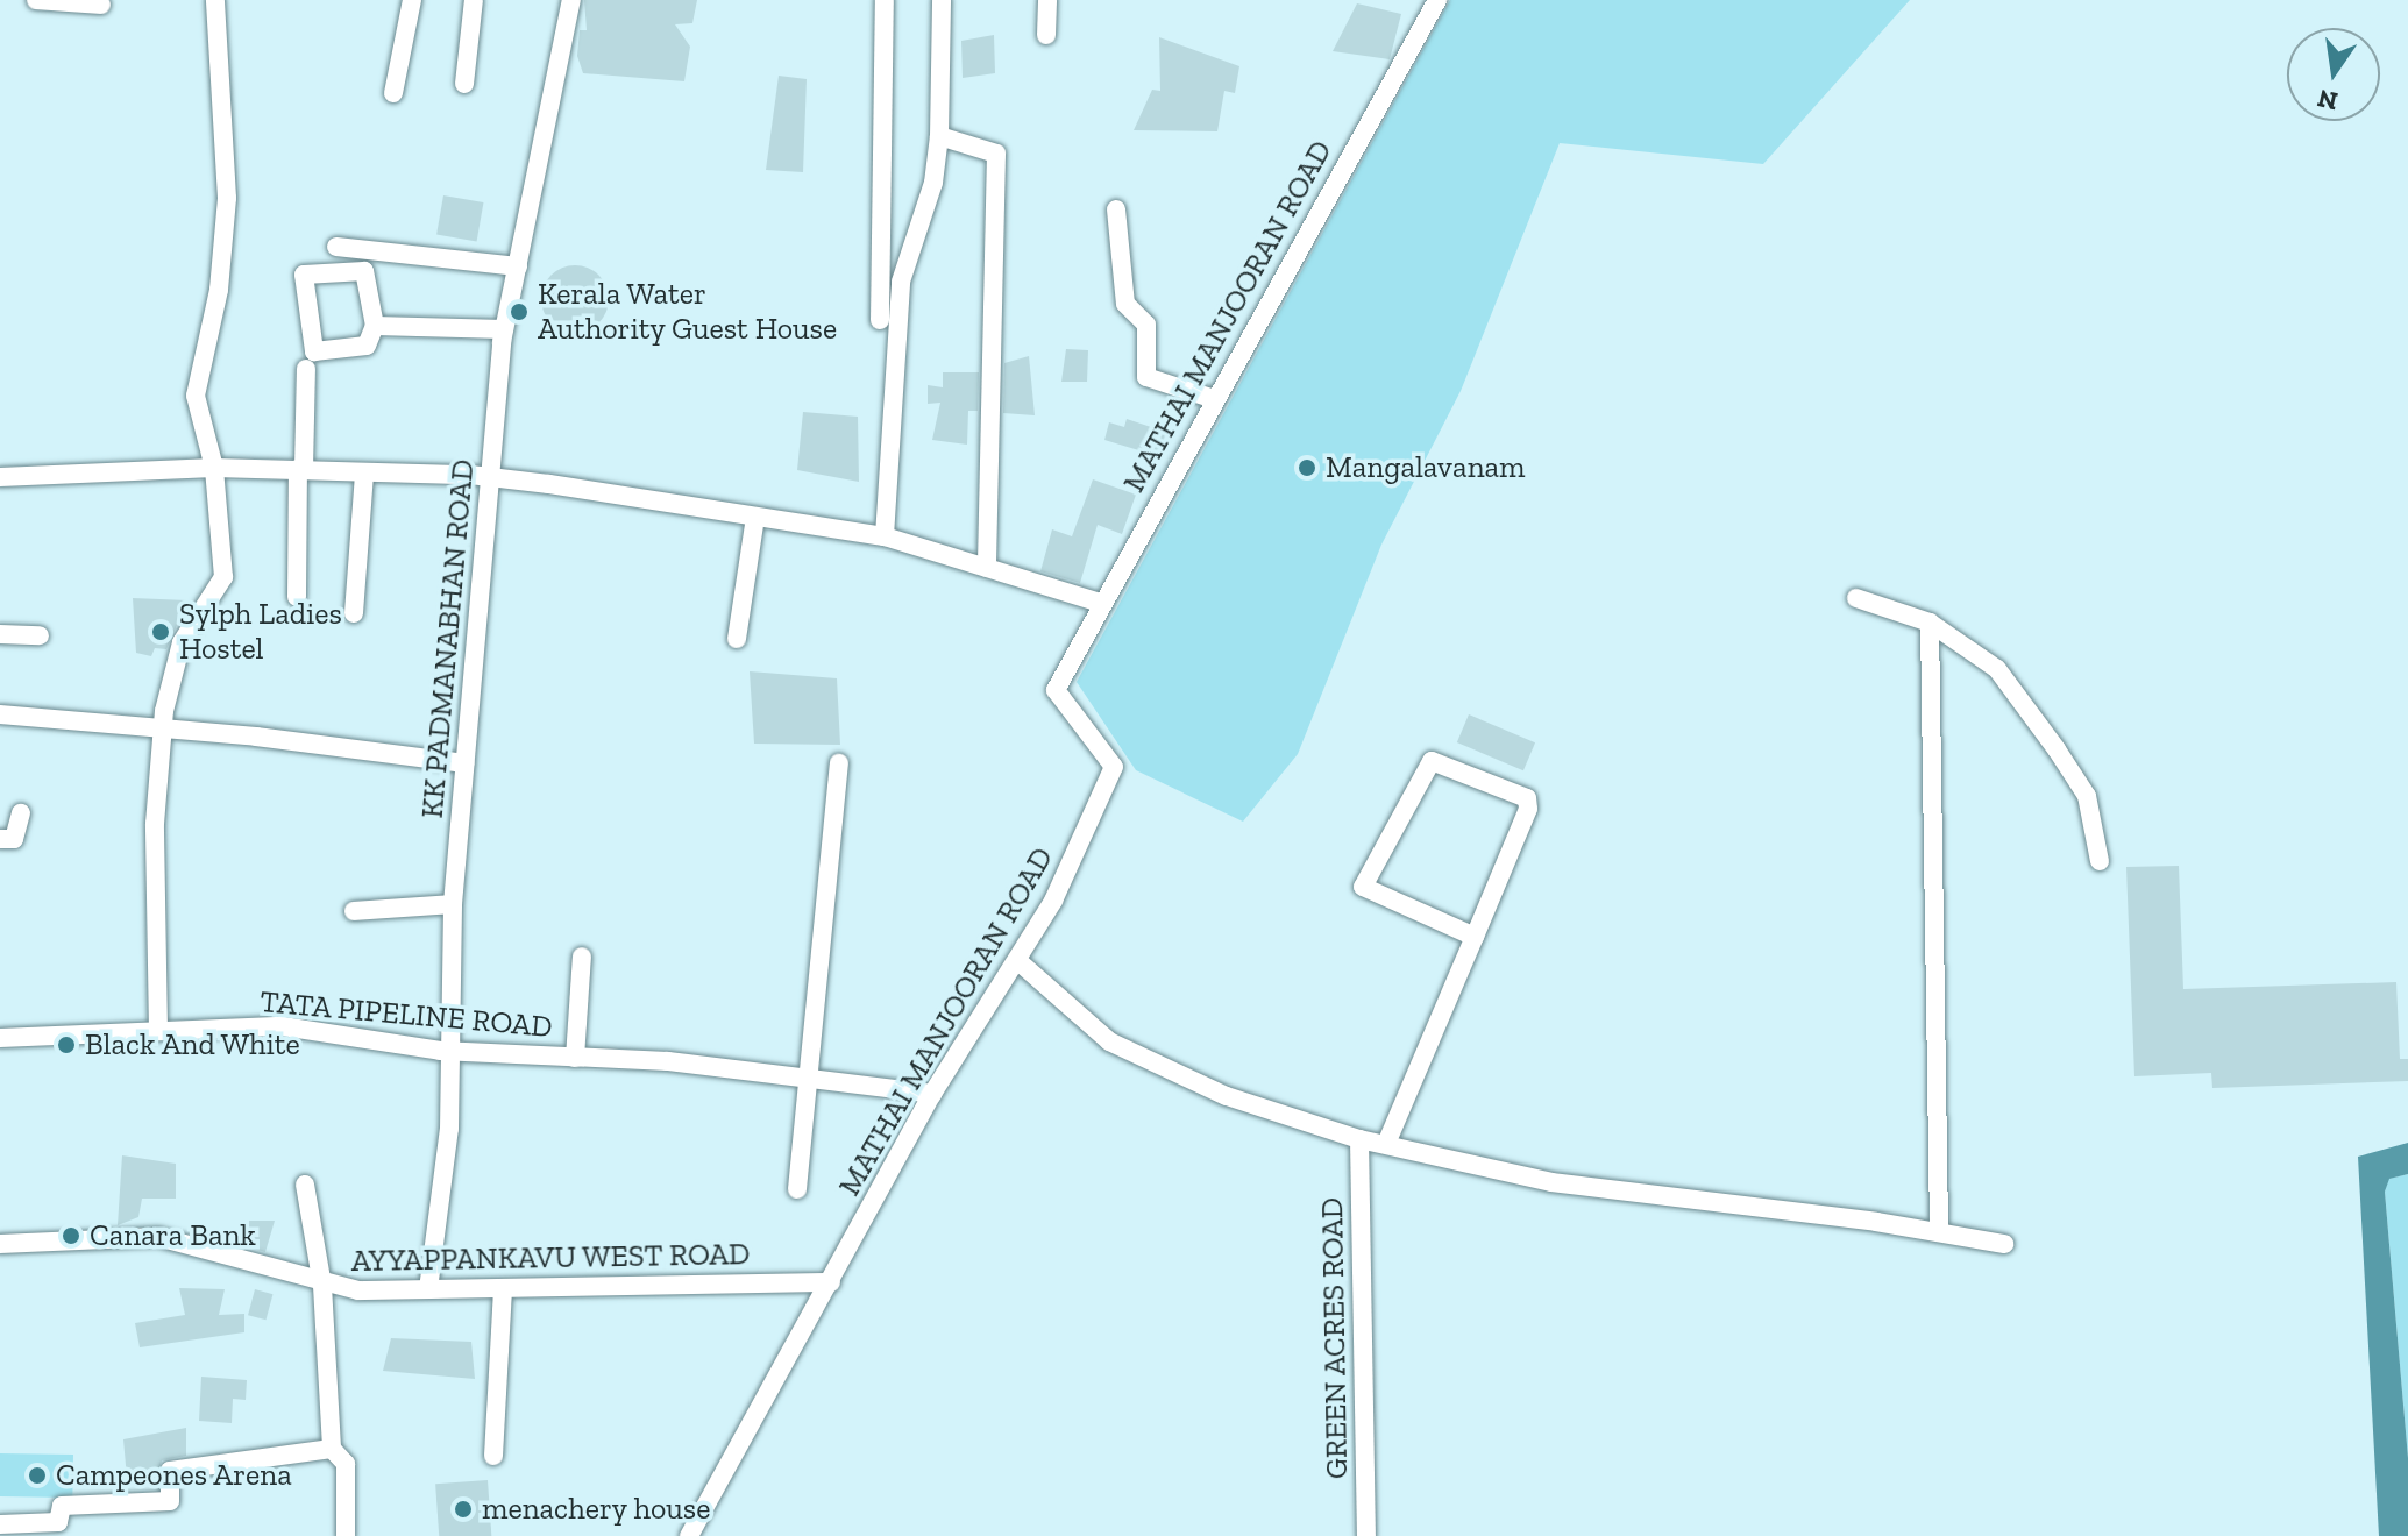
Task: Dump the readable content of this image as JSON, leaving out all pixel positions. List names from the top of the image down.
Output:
{
  "streets": {
    "street": [
      "MATHAI MANJOORAN ROAD",
      "KK PADMANABHAN ROAD",
      "TATA PIPELINE ROAD",
      "AYYAPPANKAVU WEST ROAD",
      "GREEN ACRES ROAD"
    ]
  },
  "crossings": [
    ["MATHAI MANJOORAN ROAD", "TATA PIPELINE ROAD"],
    ["MATHAI MANJOORAN ROAD", "AYYAPPANKAVU WEST ROAD"],
    ["KK PADMANABHAN ROAD", "TATA PIPELINE ROAD"],
    ["KK PADMANABHAN ROAD", "AYYAPPANKAVU WEST ROAD"]
  ],
  "places": [
    "Kerala Water Authority Guest House",
    "Mangalavanam",
    "Sylph Ladies Hostel",
    "Black And White",
    "Canara Bank",
    "Campeones Arena",
    "menachery house"
  ],
  "north": "bottom"
}
